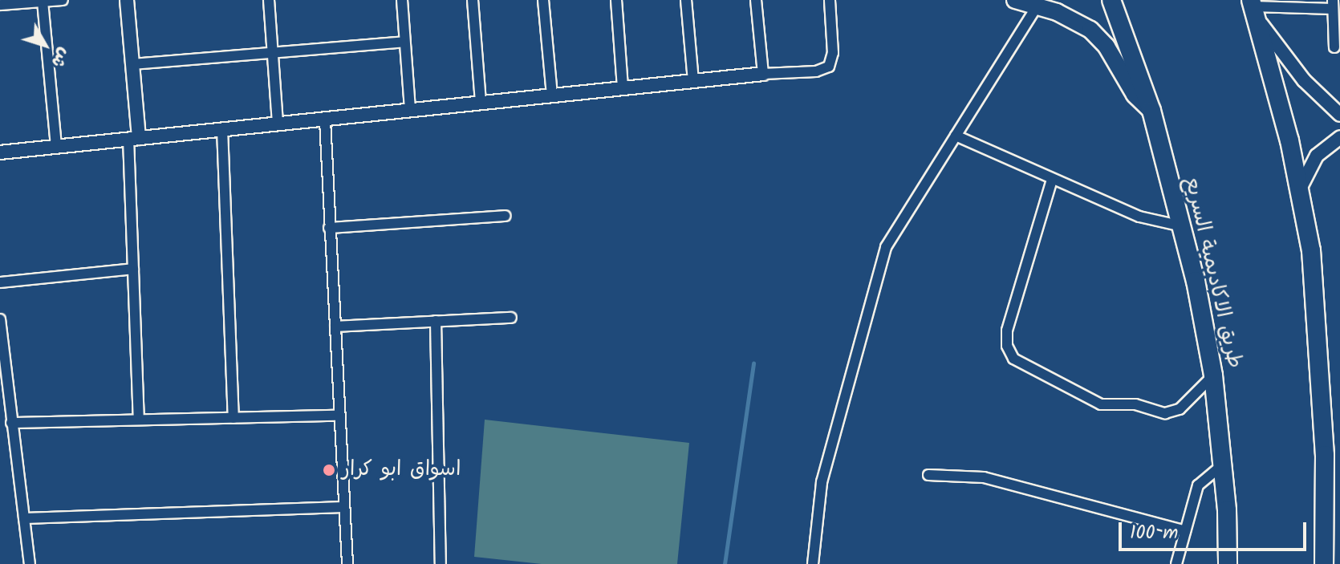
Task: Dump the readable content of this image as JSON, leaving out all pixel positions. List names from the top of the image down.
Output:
{
  "streets": {
    "highway": ["طريق الاكاديمية السريع"]
  },
  "places": ["اسواق ابو كرار"],
  "scale_bar": "100 m",
  "north": "bottom right"
}
